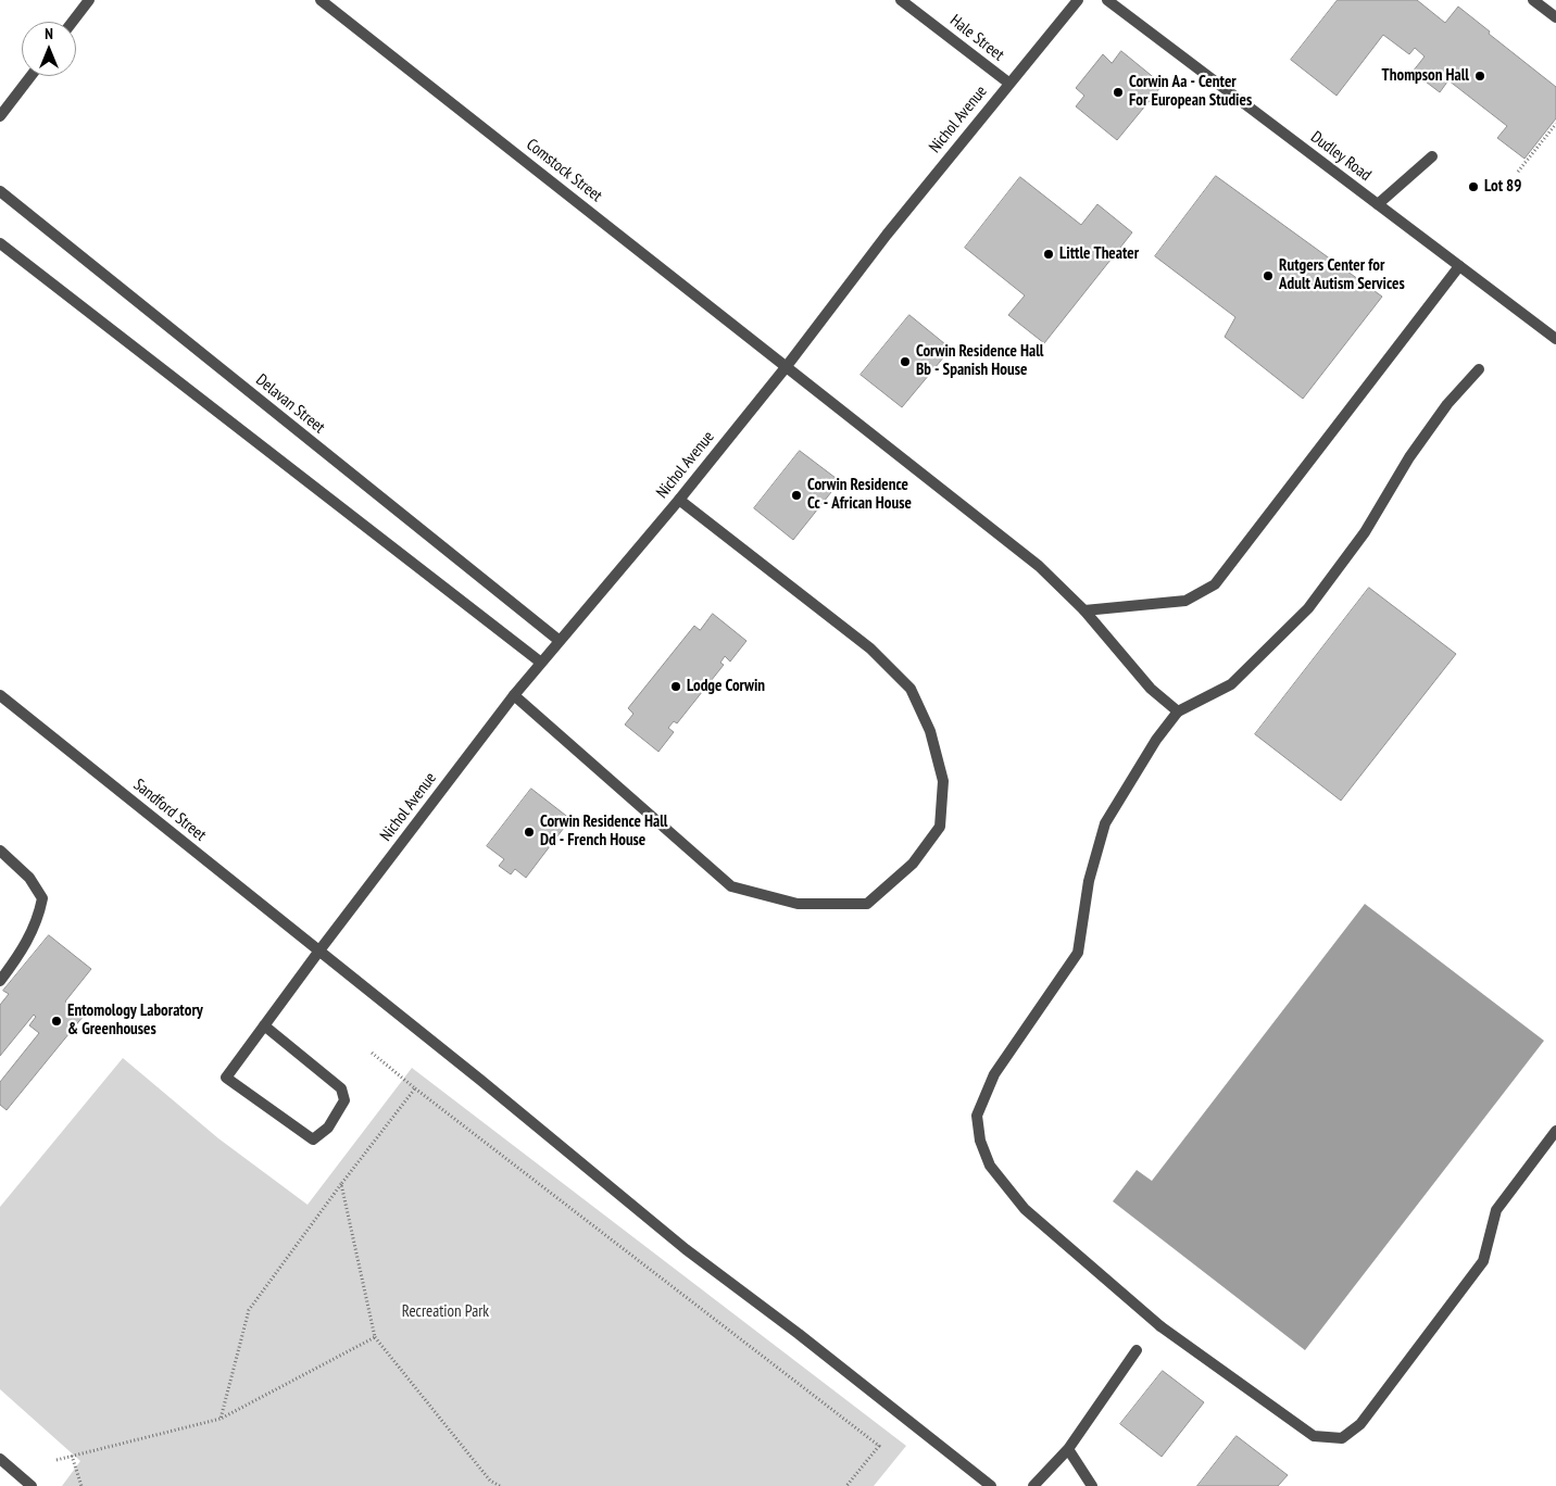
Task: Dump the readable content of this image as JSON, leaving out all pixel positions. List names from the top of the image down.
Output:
{
  "streets": {
    "street": [
      "Hale Street",
      "Nichol Avenue",
      "Dudley Road",
      "Comstock Street",
      "Delavan Street",
      "Sandford Street"
    ]
  },
  "crossings": [
    ["Hale Street", "Nichol Avenue"],
    ["Nichol Avenue", "Comstock Street"],
    ["Nichol Avenue", "Delavan Street"],
    ["Nichol Avenue", "Sandford Street"]
  ],
  "parks": ["Recreation Park"],
  "places": [
    "Thompson Hall",
    "Corwin Aa - Center For European Studies",
    "Lot 89",
    "Little Theater",
    "Rutgers Center for Adult Autism Services",
    "Corwin Residence Hall Bb - Spanish House",
    "Corwin Residence Cc - African House",
    "Lodge Corwin",
    "Corwin Residence Hall Dd - French House",
    "Entomology Laboratory & Greenhouses"
  ],
  "north": "top"
}
